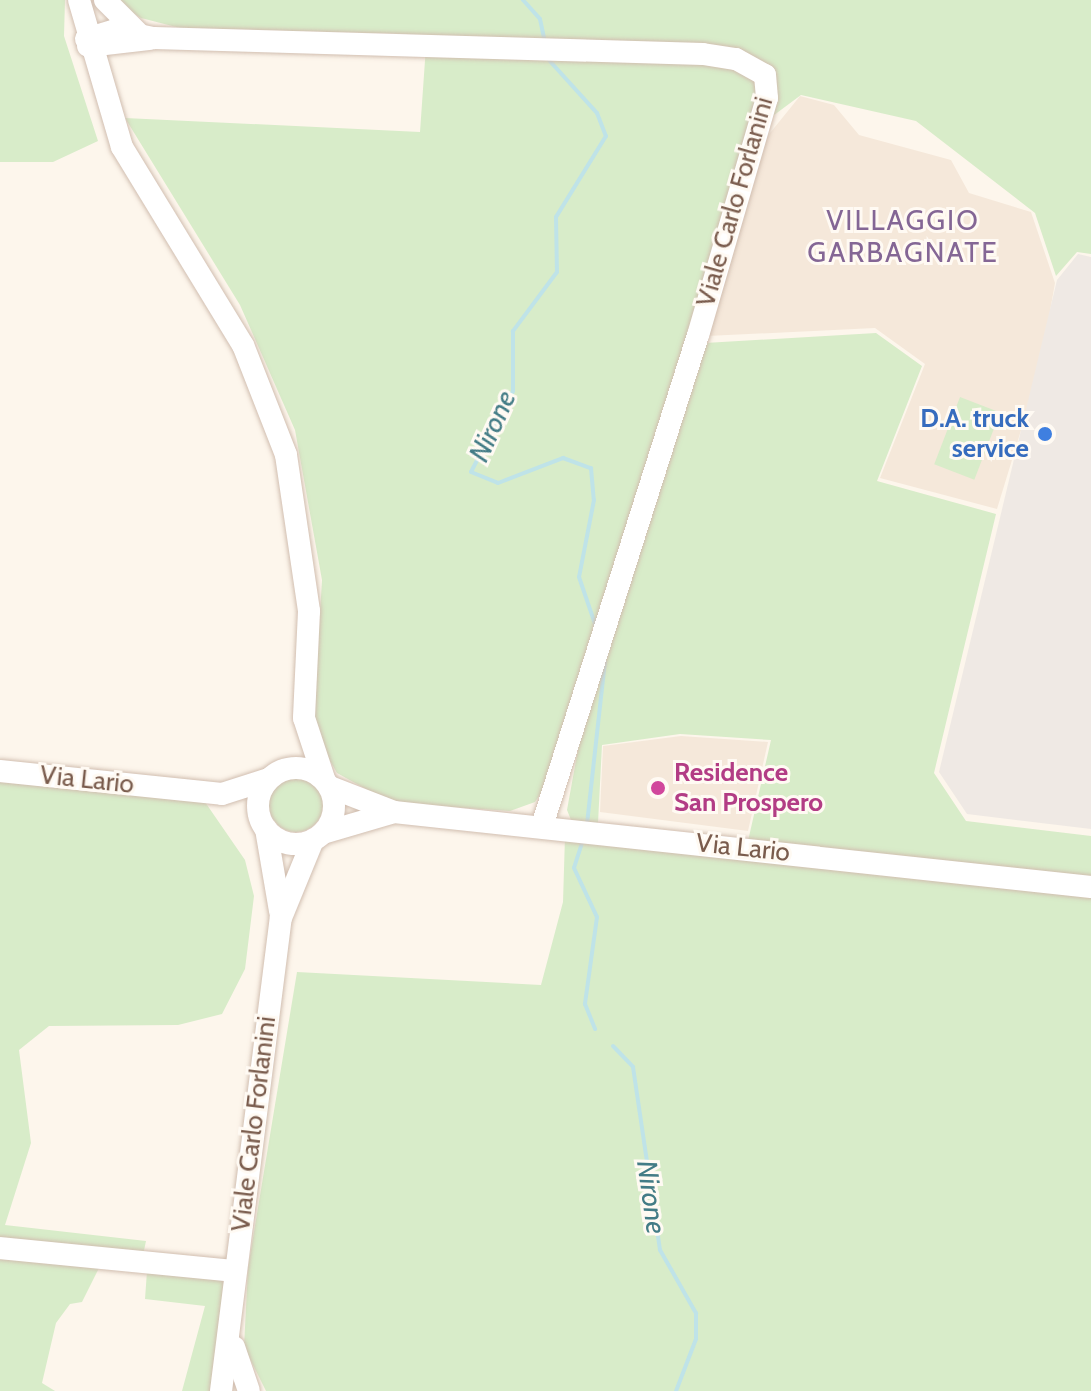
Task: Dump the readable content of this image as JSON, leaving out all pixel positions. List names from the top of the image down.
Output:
{
  "streets": {
    "street": ["Viale Carlo Forlanini", "Via Lario"]
  },
  "crossings": [
    ["Viale Carlo Forlanini", "Via Lario"]
  ],
  "districts": ["VILLAGGIO GARBAGNATE"],
  "water": ["Nirone"],
  "places": ["D.A. truck service", "Residence San Prospero"]
}
